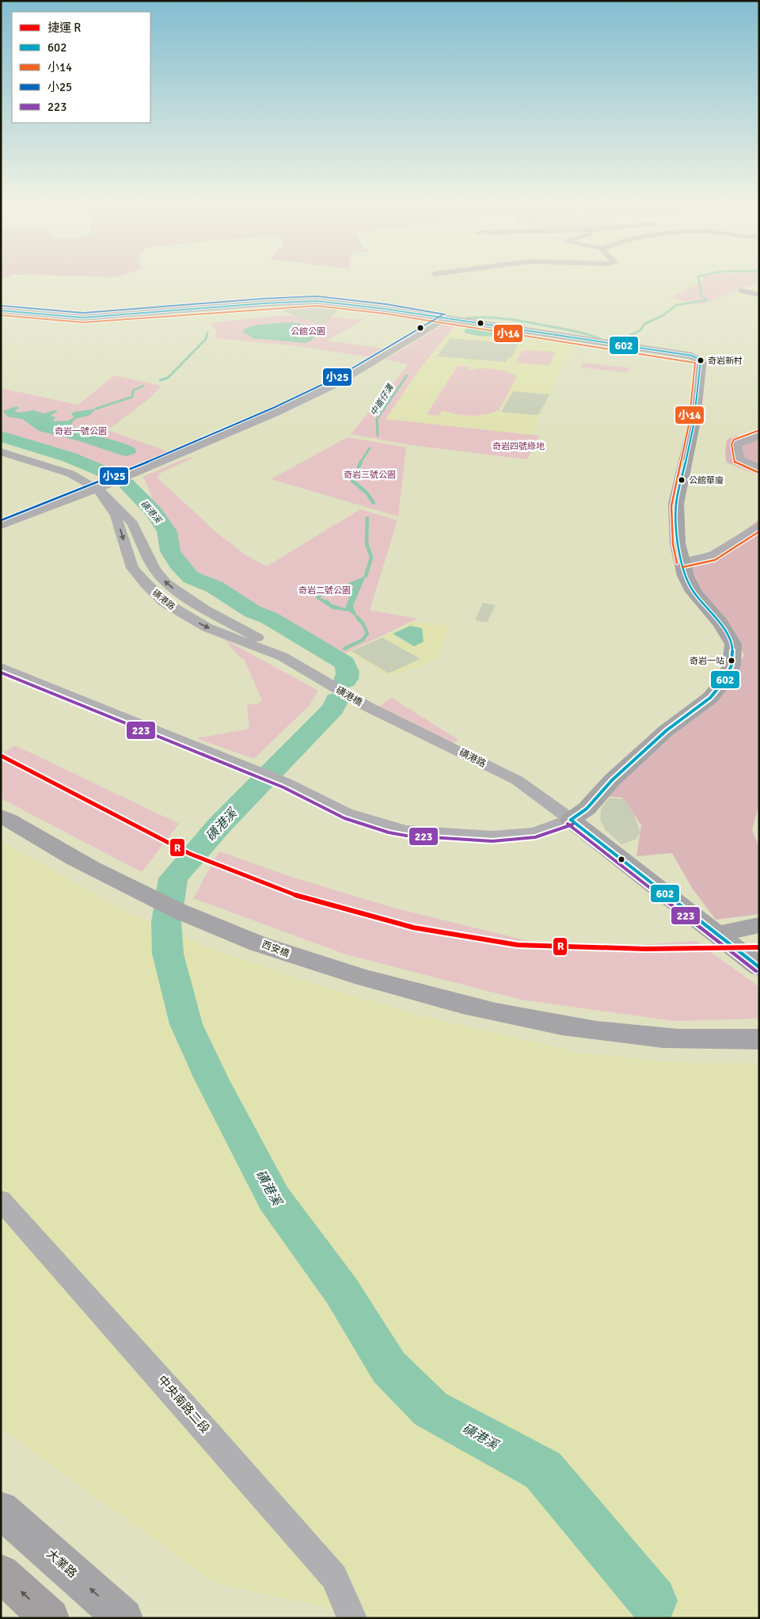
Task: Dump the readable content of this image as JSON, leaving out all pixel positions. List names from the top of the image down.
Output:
{
  "streets": {
    "street": [
      "磺港路",
      "磺港橋",
      "西安橋",
      "中央南路二段",
      "大業路"
    ]
  },
  "crossings": [
    ["磺港路", "磺港橋"]
  ],
  "one_way": ["大業路"],
  "water": ["中崙仔溝", "磺港溪"],
  "parks": [
    "公館公園",
    "奇岩一號公園",
    "奇岩四號綠地",
    "奇岩三號公園",
    "奇岩二號公園"
  ],
  "places": ["奇岩新村", "公館華廈", "奇岩一站"],
  "lines": [
    "transit line 小25",
    "transit line 602",
    "transit line 小14",
    "transit line 223",
    "metro line R"
  ],
  "legend": [
    "捷運 R",
    "602",
    "小14",
    "小25",
    "223"
  ]
}
